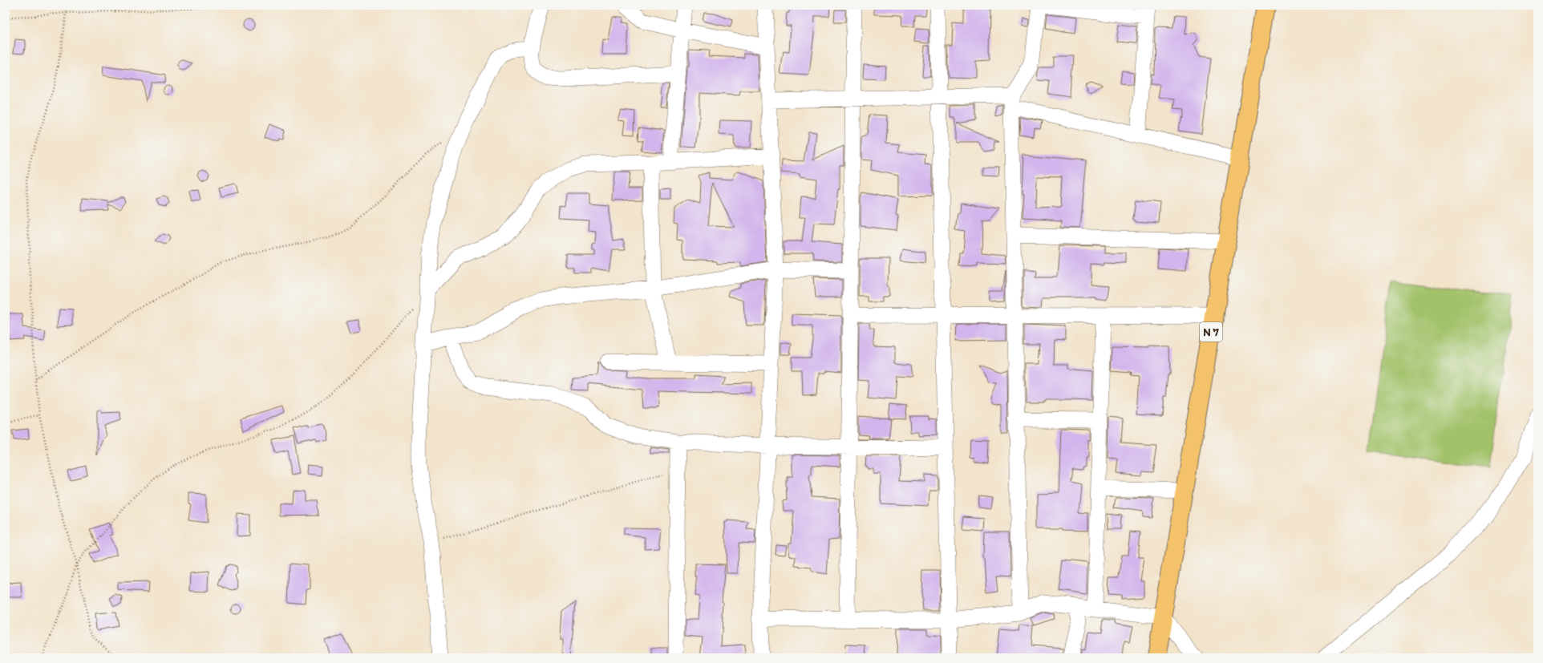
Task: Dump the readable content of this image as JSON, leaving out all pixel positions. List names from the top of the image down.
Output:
{
  "streets": {
    "highway": ["N 7"]
  }
}
